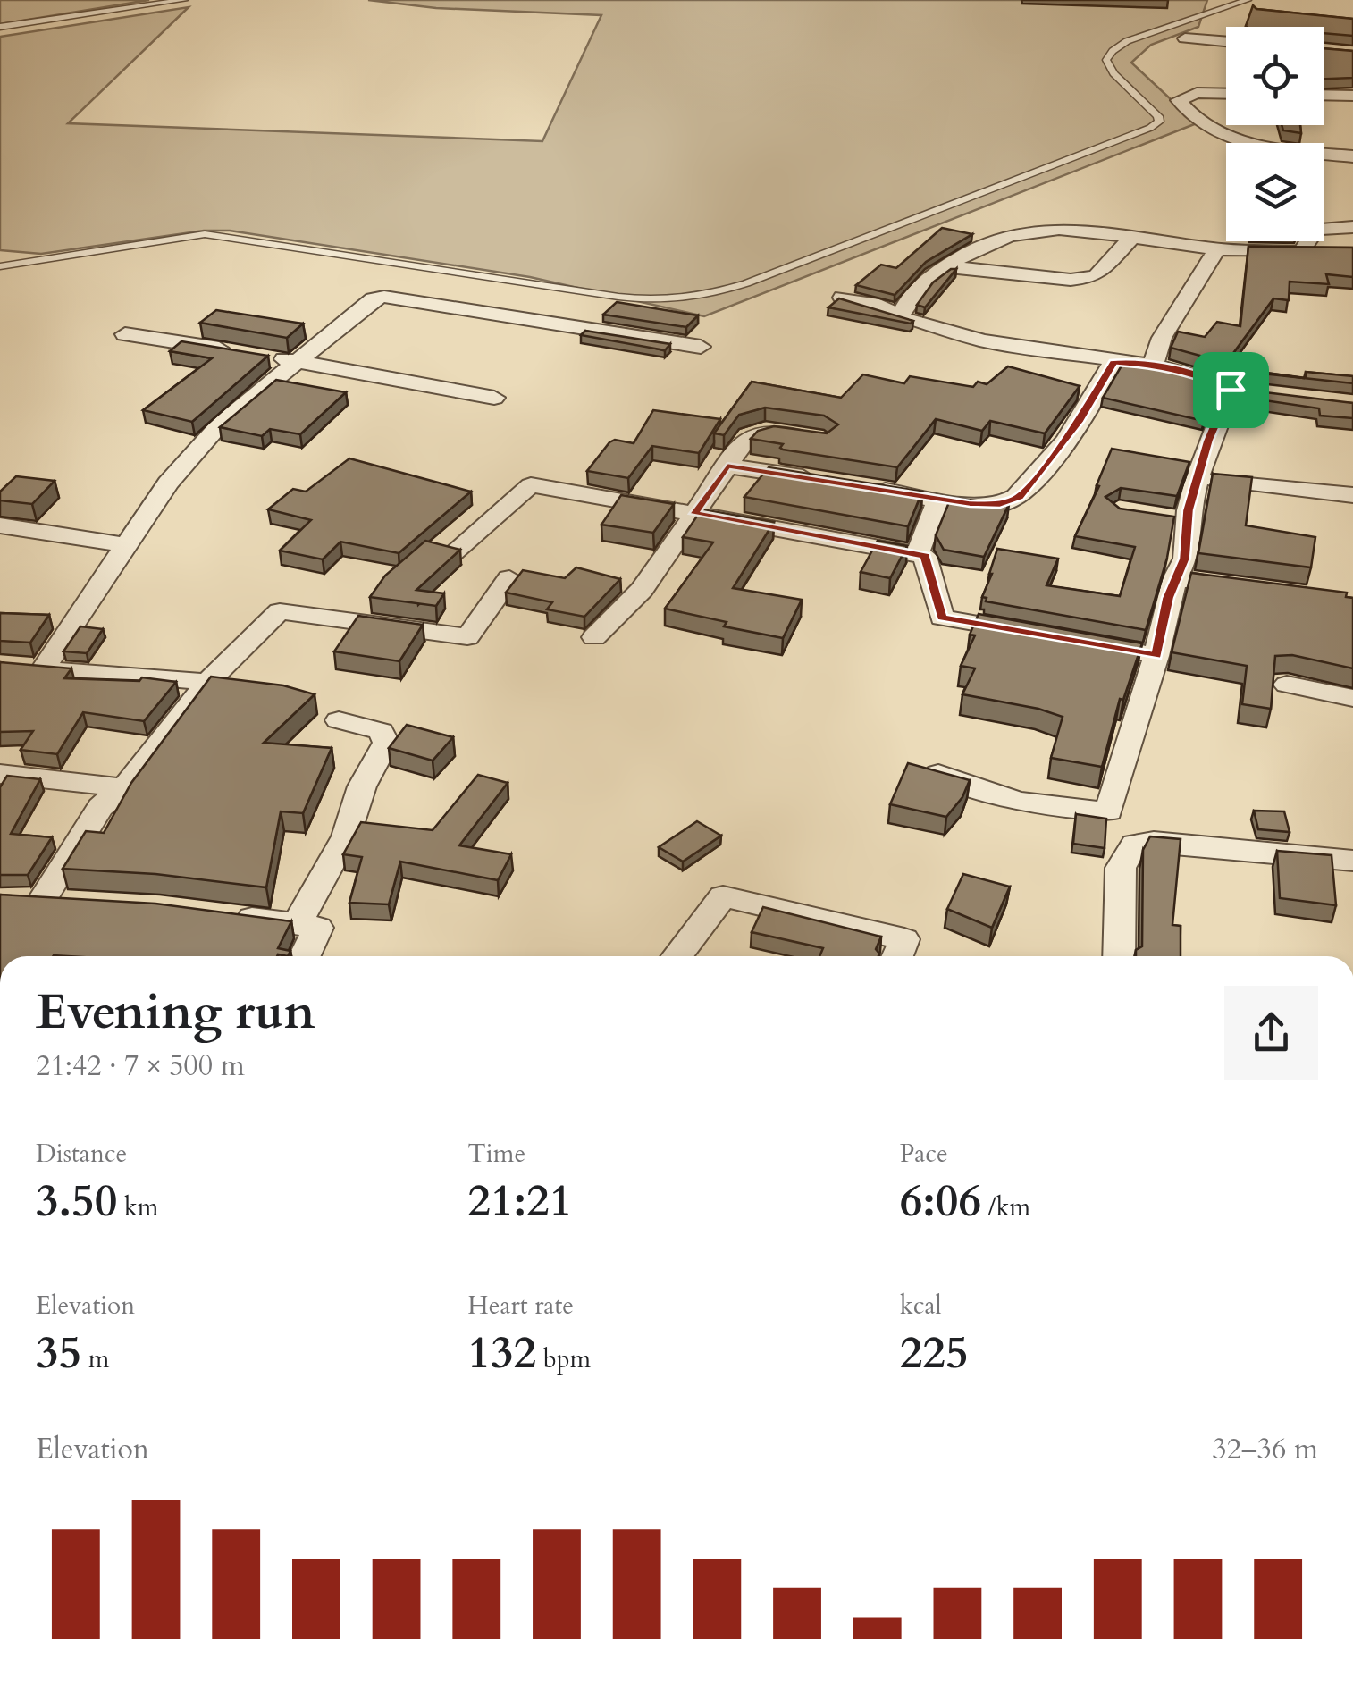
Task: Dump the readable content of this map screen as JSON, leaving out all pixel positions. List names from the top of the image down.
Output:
{
  "page": {
    "heading": ["Evening run", "21:42 · 7 × 500 m"],
    "stats": [
      ["Distance", "3.50 km"],
      ["Time", "21:21"],
      ["Pace", "6:06 /km"],
      ["Elevation", "35 m"],
      ["Heart rate", "132 bpm"],
      ["kcal", "225"]
    ],
    "chart": ["Elevation", "32–36 m"]
  }
}
